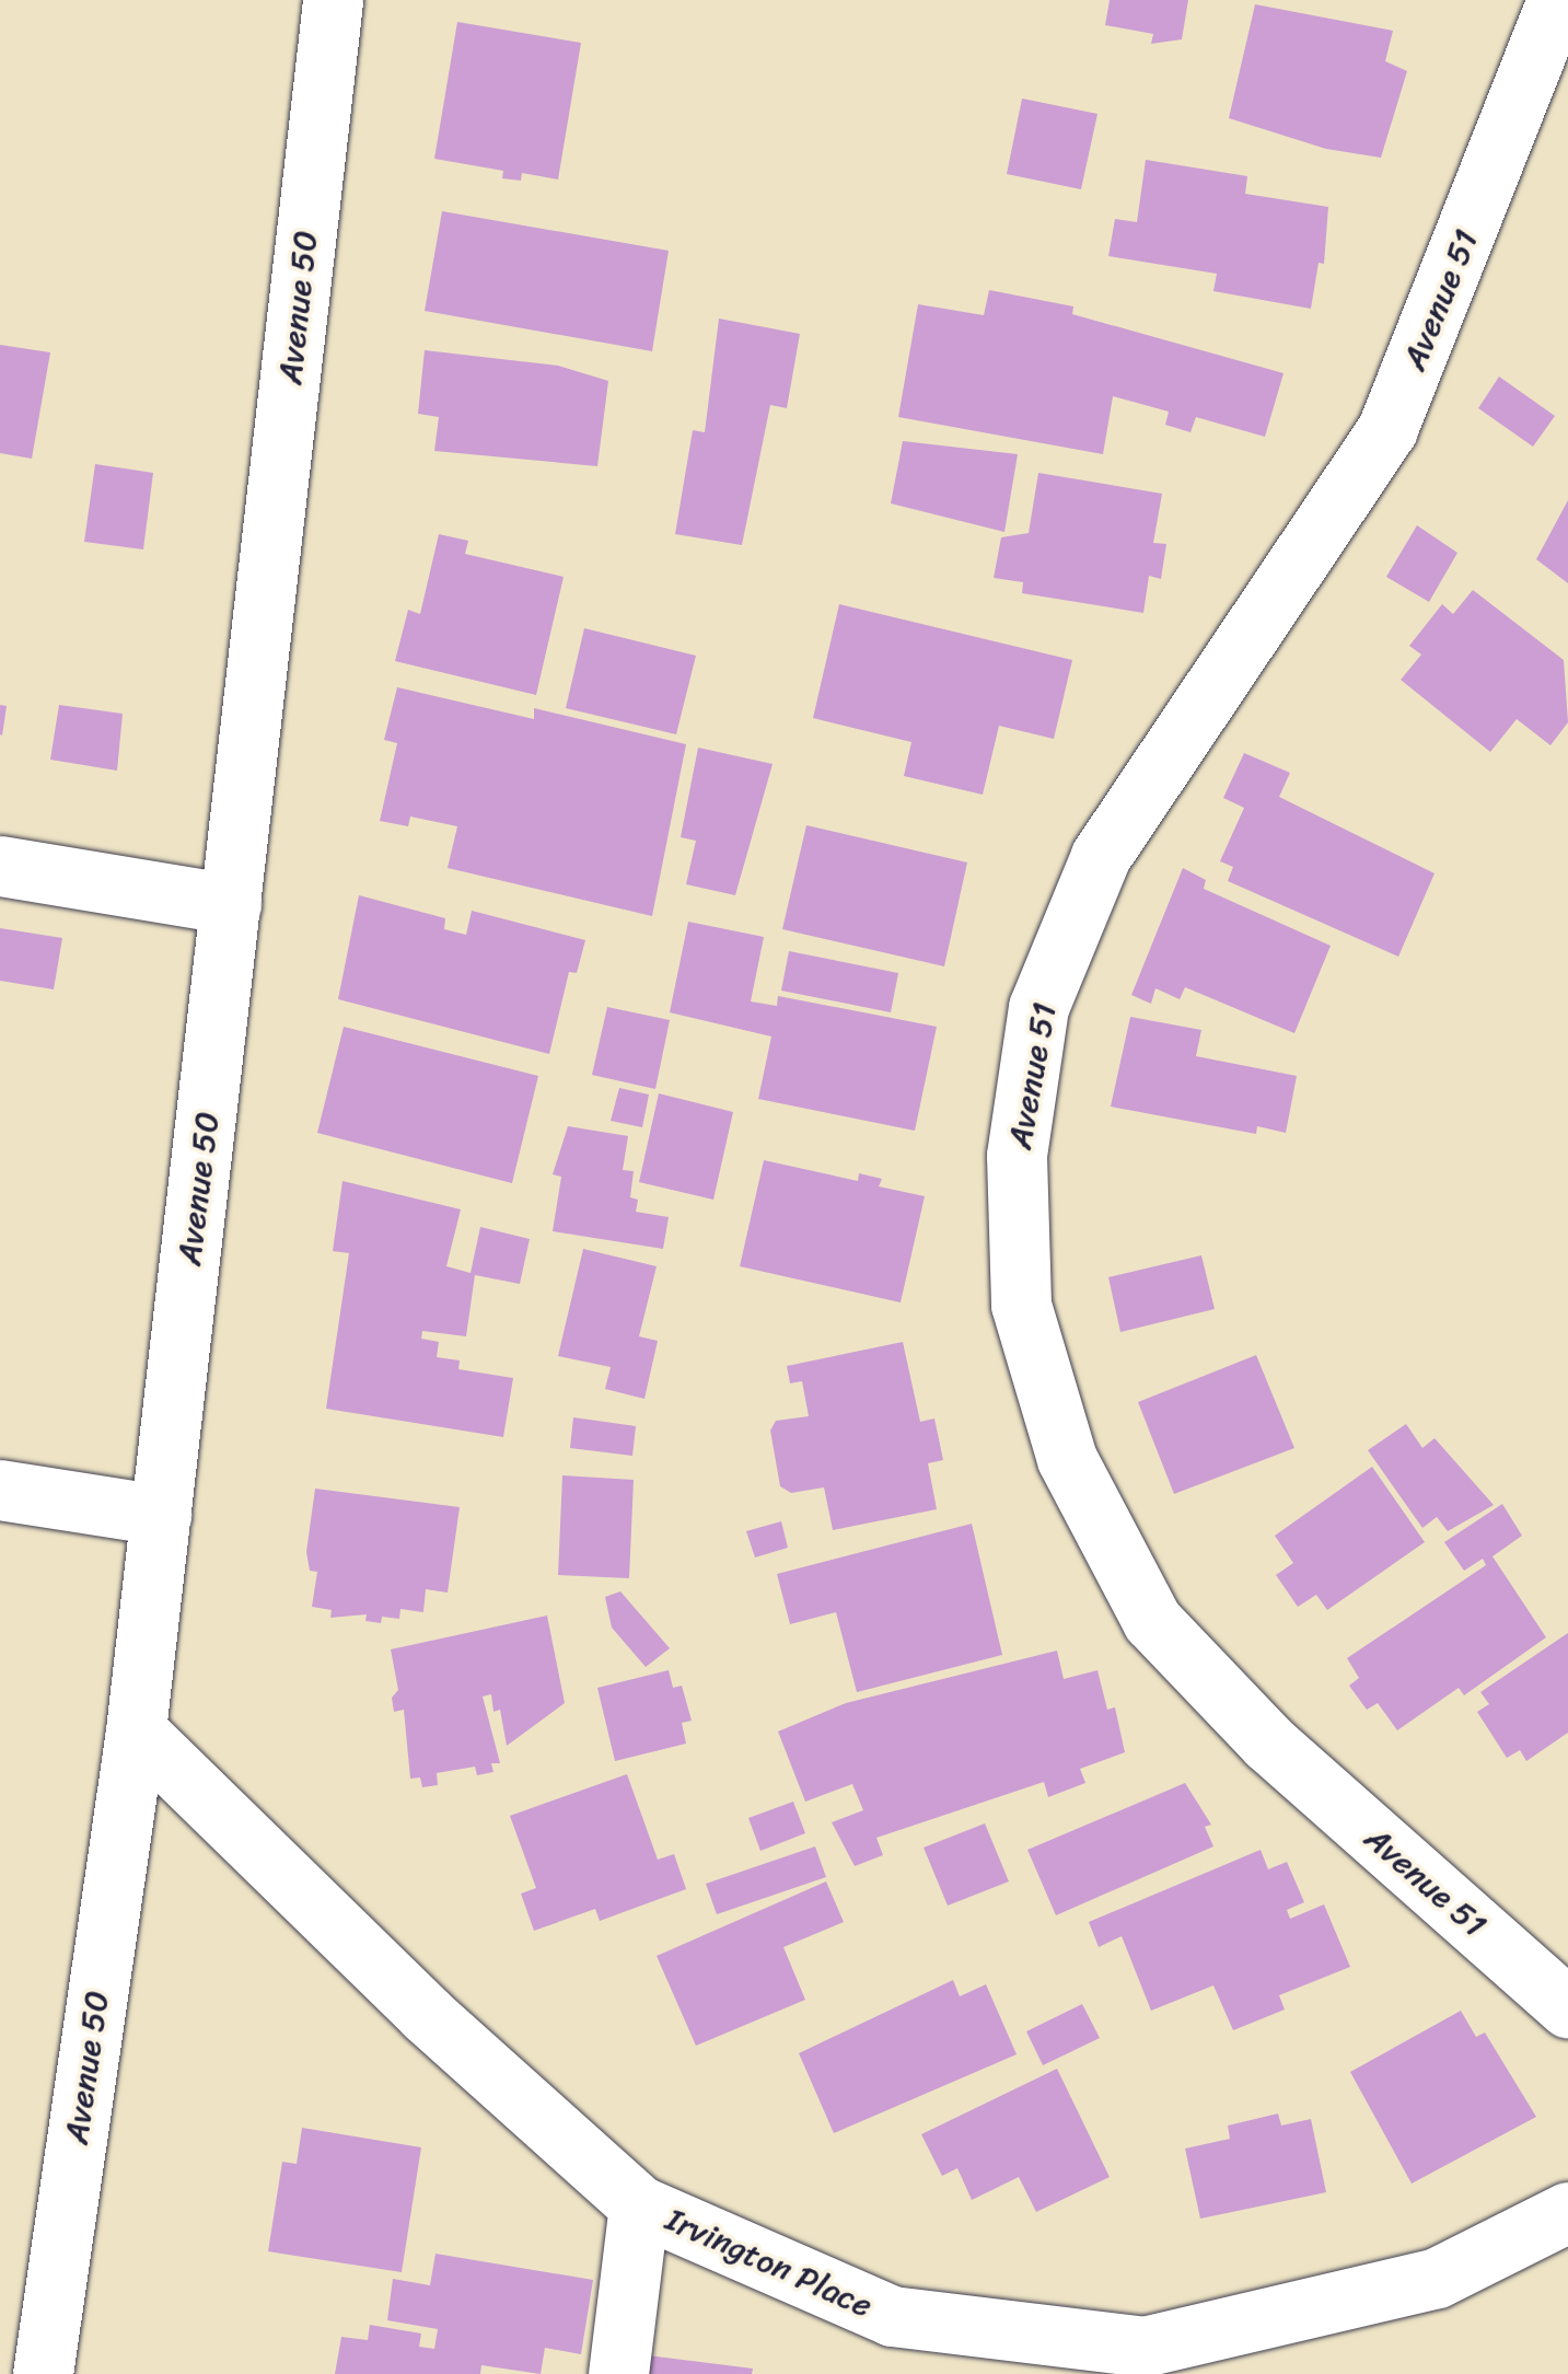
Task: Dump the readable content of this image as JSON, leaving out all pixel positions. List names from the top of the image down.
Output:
{
  "streets": {
    "street": ["Avenue 51", "Avenue 50", "Irvington Place"]
  },
  "crossings": [
    ["Avenue 50", "Irvington Place"]
  ]
}
